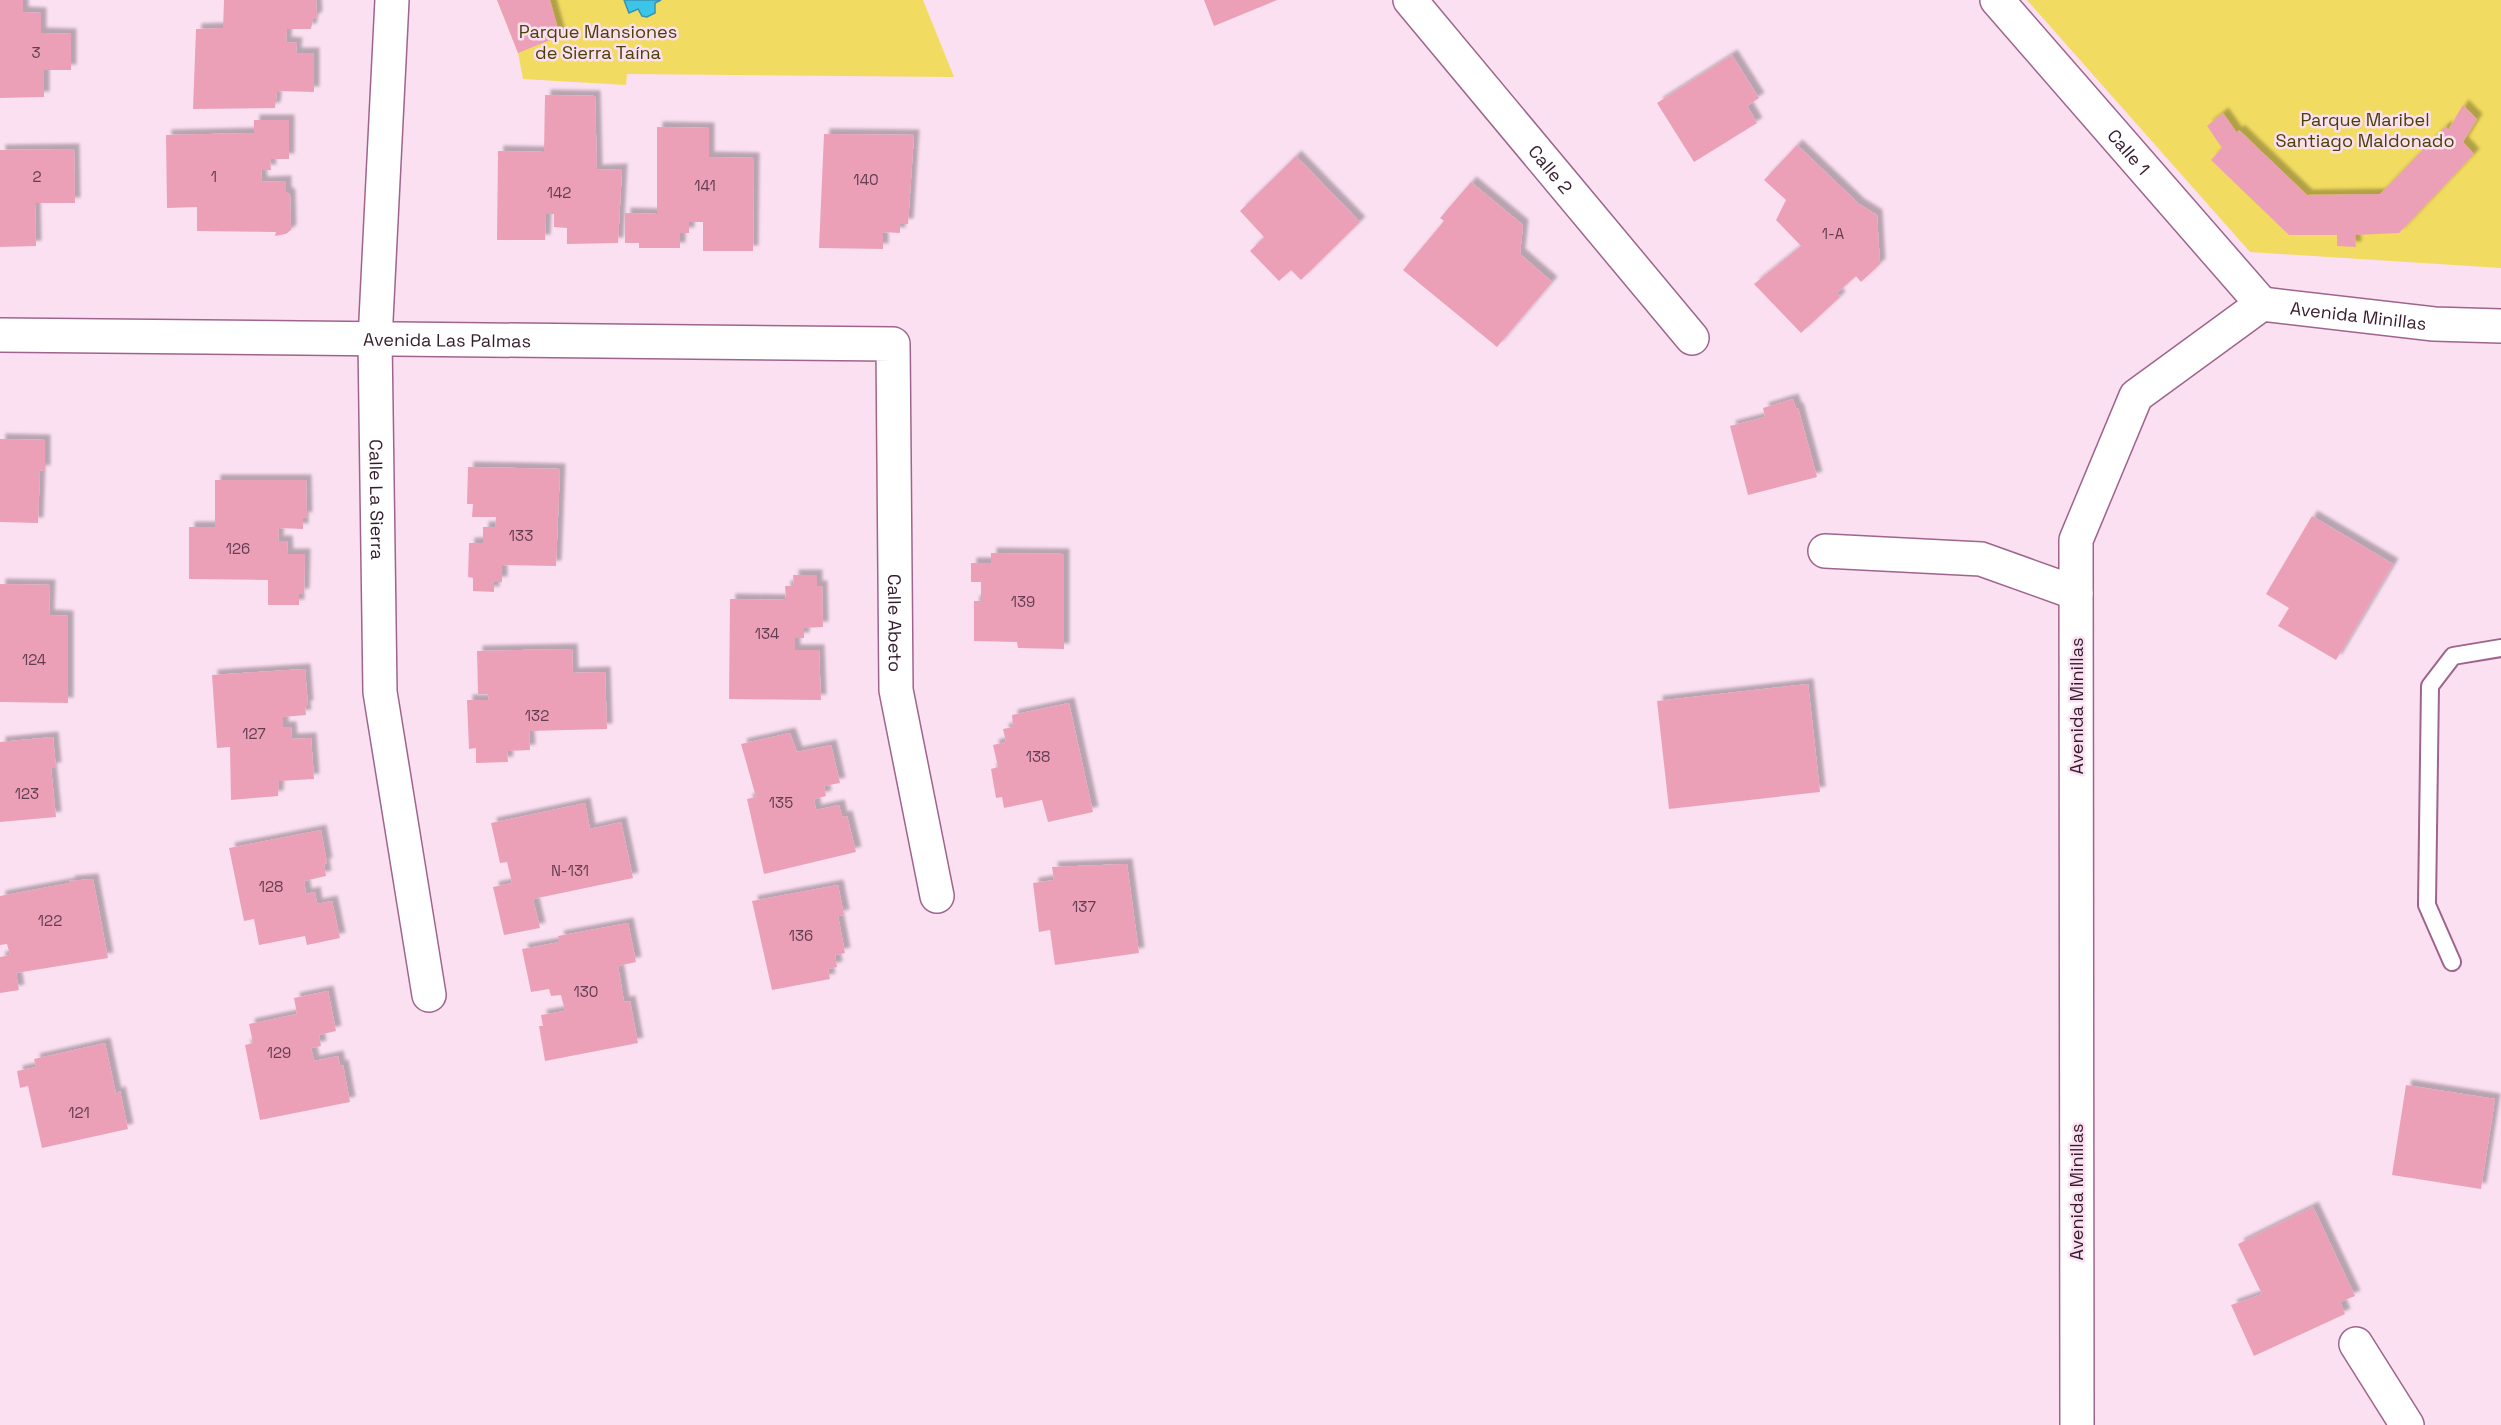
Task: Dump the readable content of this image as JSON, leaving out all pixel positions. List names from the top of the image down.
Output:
{
  "streets": {
    "street": [
      "Calle 1",
      "Calle 2",
      "Avenida Minillas",
      "Avenida Las Palmas",
      "Calle La Sierra",
      "Calle Abeto"
    ]
  },
  "crossings": [
    ["Calle 1", "Avenida Minillas"],
    ["Avenida Las Palmas", "Calle La Sierra"],
    ["Avenida Las Palmas", "Calle Abeto"]
  ],
  "parks": ["Parque Mansiones de Sierra Taína", "Parque Maribel Santiago Maldonado"],
  "house_numbers": [
    "3",
    "2",
    "1",
    "140",
    "141",
    "142",
    "1-A",
    "133",
    "126",
    "139",
    "134",
    "124",
    "132",
    "127",
    "138",
    "123",
    "135",
    "N-131",
    "128",
    "137",
    "122",
    "136",
    "130",
    "129",
    "121"
  ]
}
